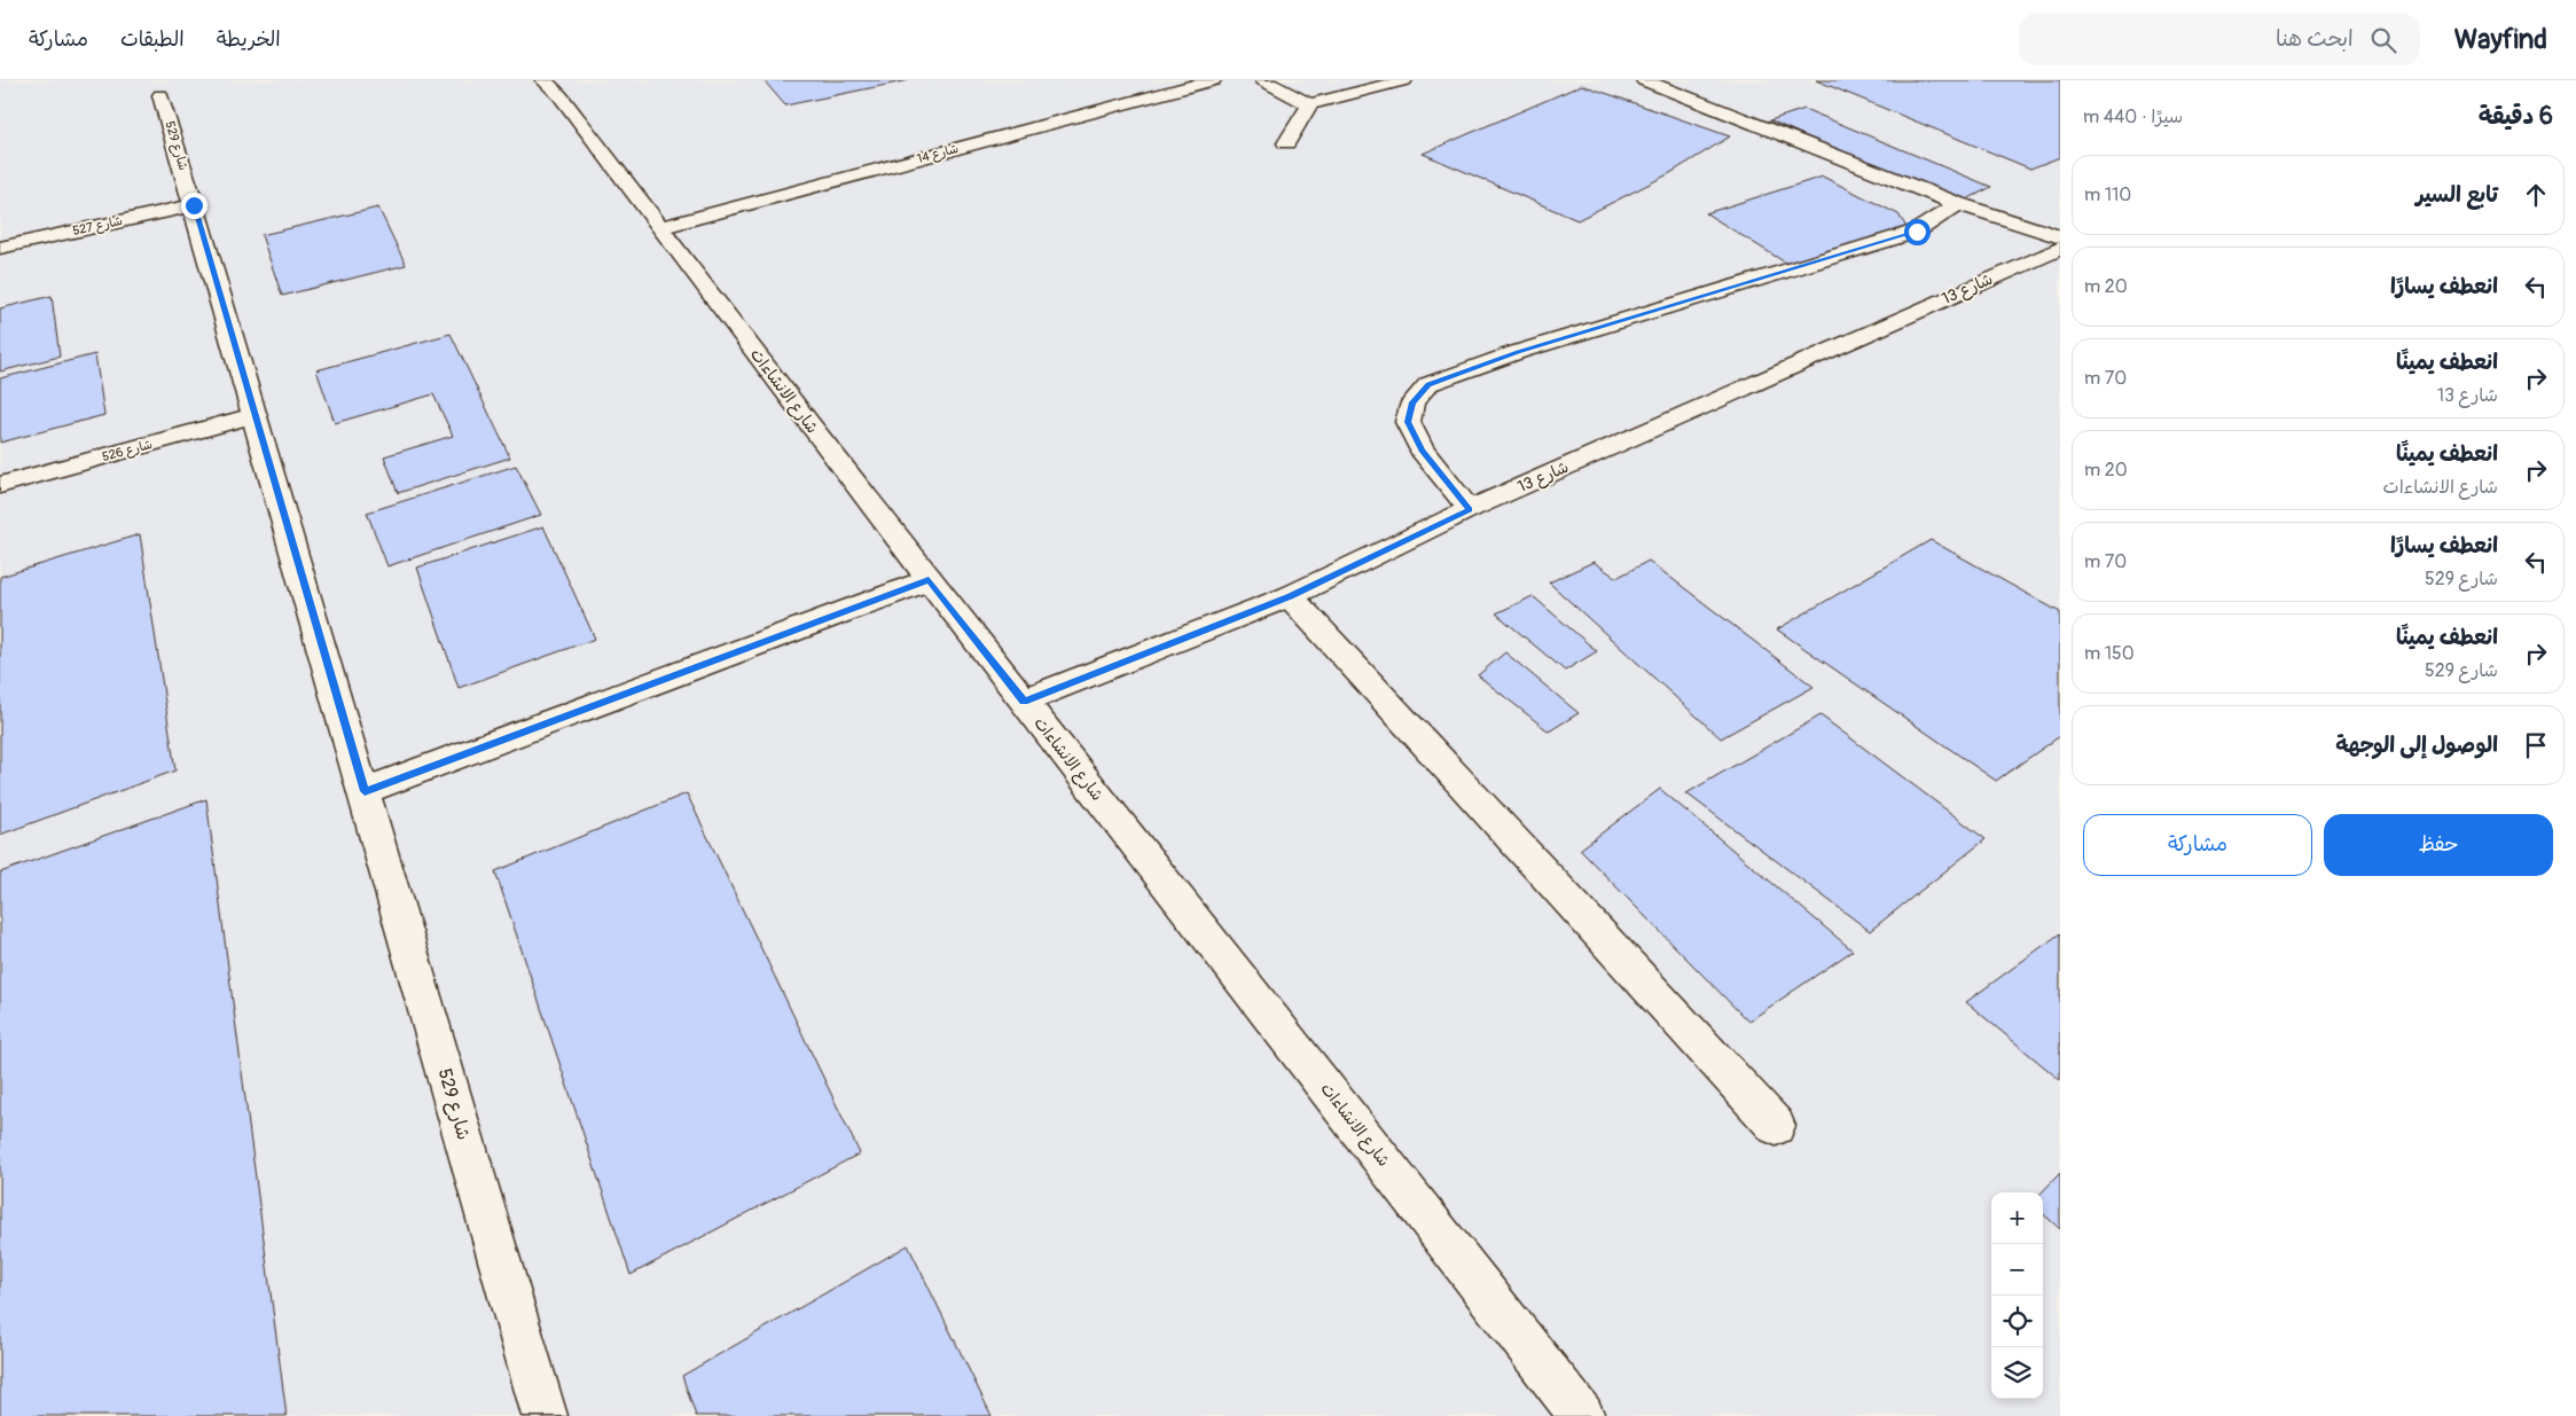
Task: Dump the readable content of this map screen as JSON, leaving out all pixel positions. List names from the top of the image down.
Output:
{
  "streets": {
    "street": [
      "شارع 529",
      "شارع 14",
      "شارع 527",
      "شارع 13",
      "شارع الانشاءات",
      "شارع 526"
    ]
  },
  "crossings": [
    ["شارع 529", "شارع 527"],
    ["شارع 529", "شارع 526"],
    ["شارع 14", "شارع الانشاءات"],
    ["شارع 13", "شارع الانشاءات"]
  ],
  "page": {
    "header": "Wayfind",
    "search": "ابحث هنا",
    "nav": ["الخريطة", "الطبقات", "مشاركة"],
    "heading": ["6 دقيقة", "سيرًا · 440 m"],
    "list": [
      ["تابع السير", "110 m"],
      ["انعطف يسارًا", "20 m"],
      ["انعطف يمينًا", "شارع 13", "70 m"],
      ["انعطف يمينًا", "شارع الانشاءات", "20 m"],
      ["انعطف يسارًا", "شارع 529", "70 m"],
      ["انعطف يمينًا", "شارع 529", "150 m"],
      "الوصول إلى الوجهة"
    ],
    "buttons": ["حفظ", "مشاركة"],
    "map_buttons": ["+", "−"]
  }
}
